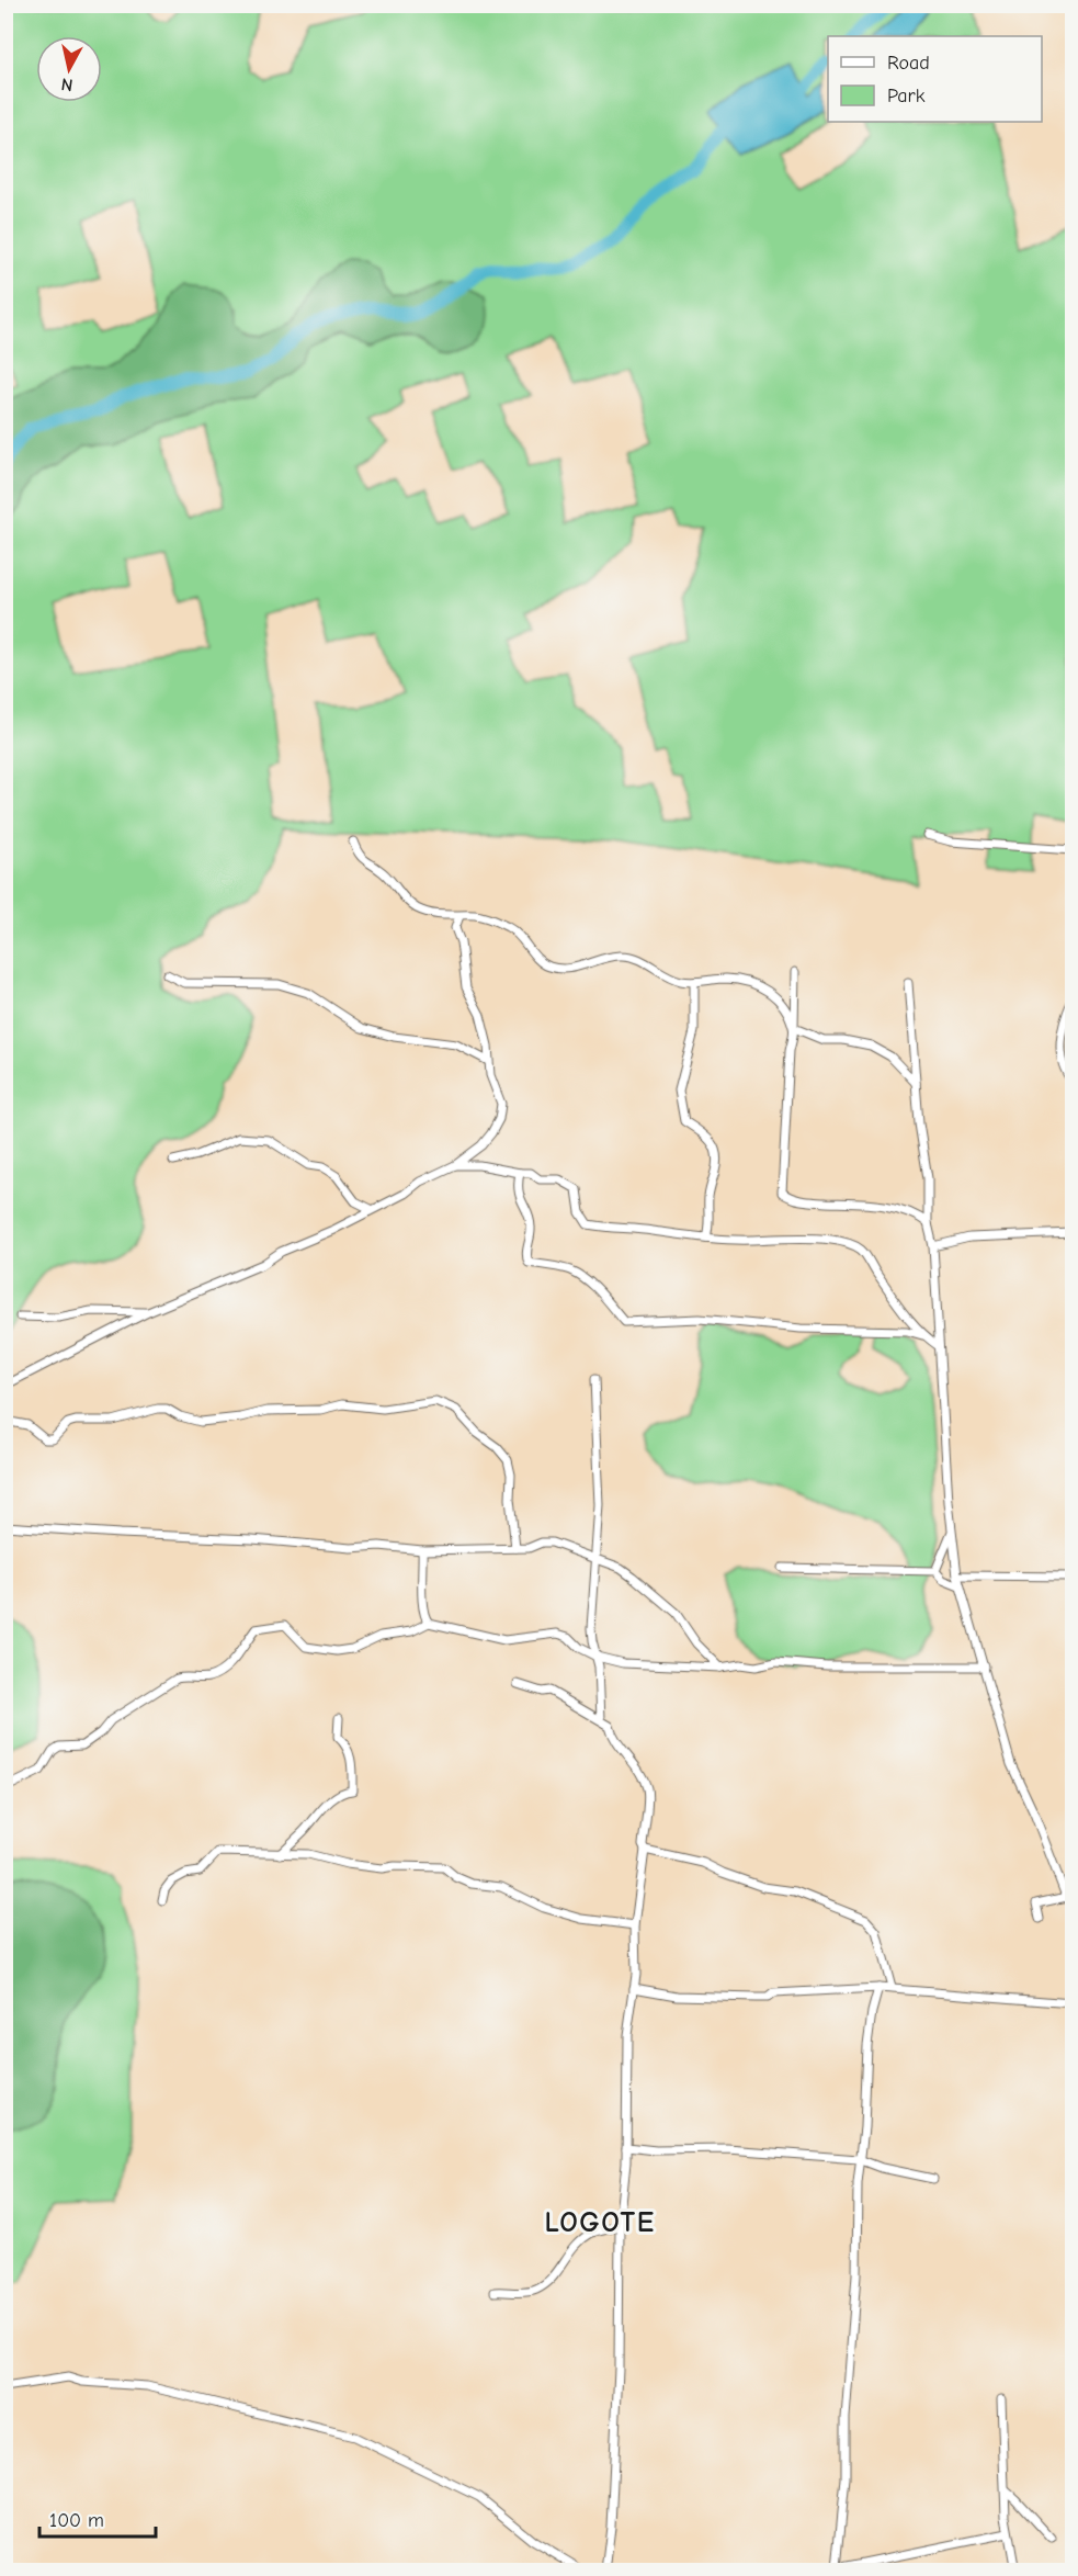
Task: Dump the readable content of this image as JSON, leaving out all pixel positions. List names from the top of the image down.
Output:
{
  "districts": ["LOGOTE"],
  "legend": ["Road", "Park"],
  "scale_bar": "100 m",
  "north": "bottom"
}
